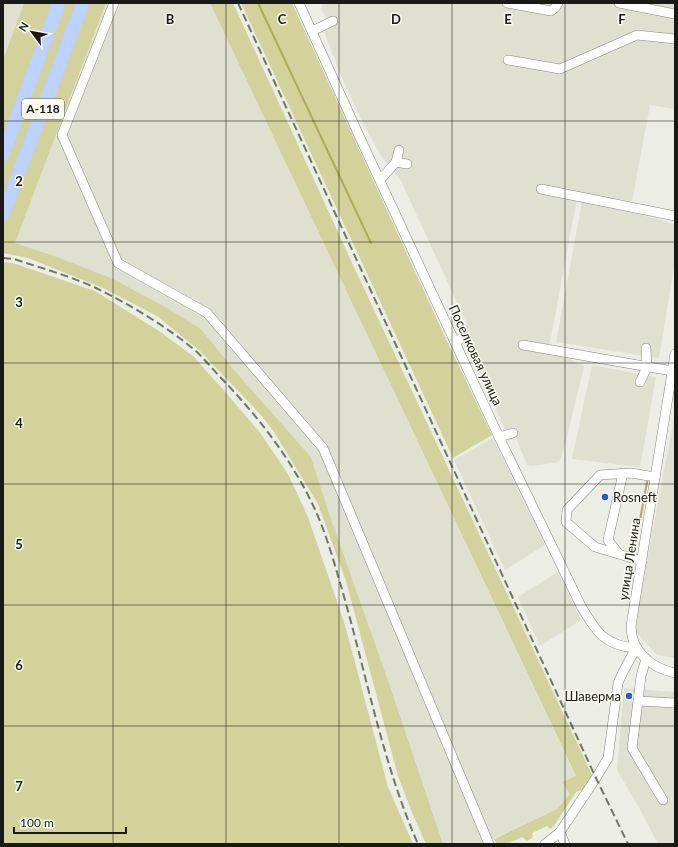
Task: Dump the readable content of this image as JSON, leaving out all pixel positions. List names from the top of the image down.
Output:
{
  "streets": {
    "highway": ["А-118"],
    "street": ["Поселковая улица", "улица Ленина"]
  },
  "crossings": [
    ["Поселковая улица", "улица Ленина"]
  ],
  "places": ["Rosneft", "Шаверма"],
  "scale_bar": "100 m",
  "north": "top left",
  "grid": {
    "columns": [
      "B",
      "C",
      "D",
      "E",
      "F"
    ],
    "rows": [
      "2",
      "3",
      "4",
      "5",
      "6",
      "7"
    ]
  }
}
